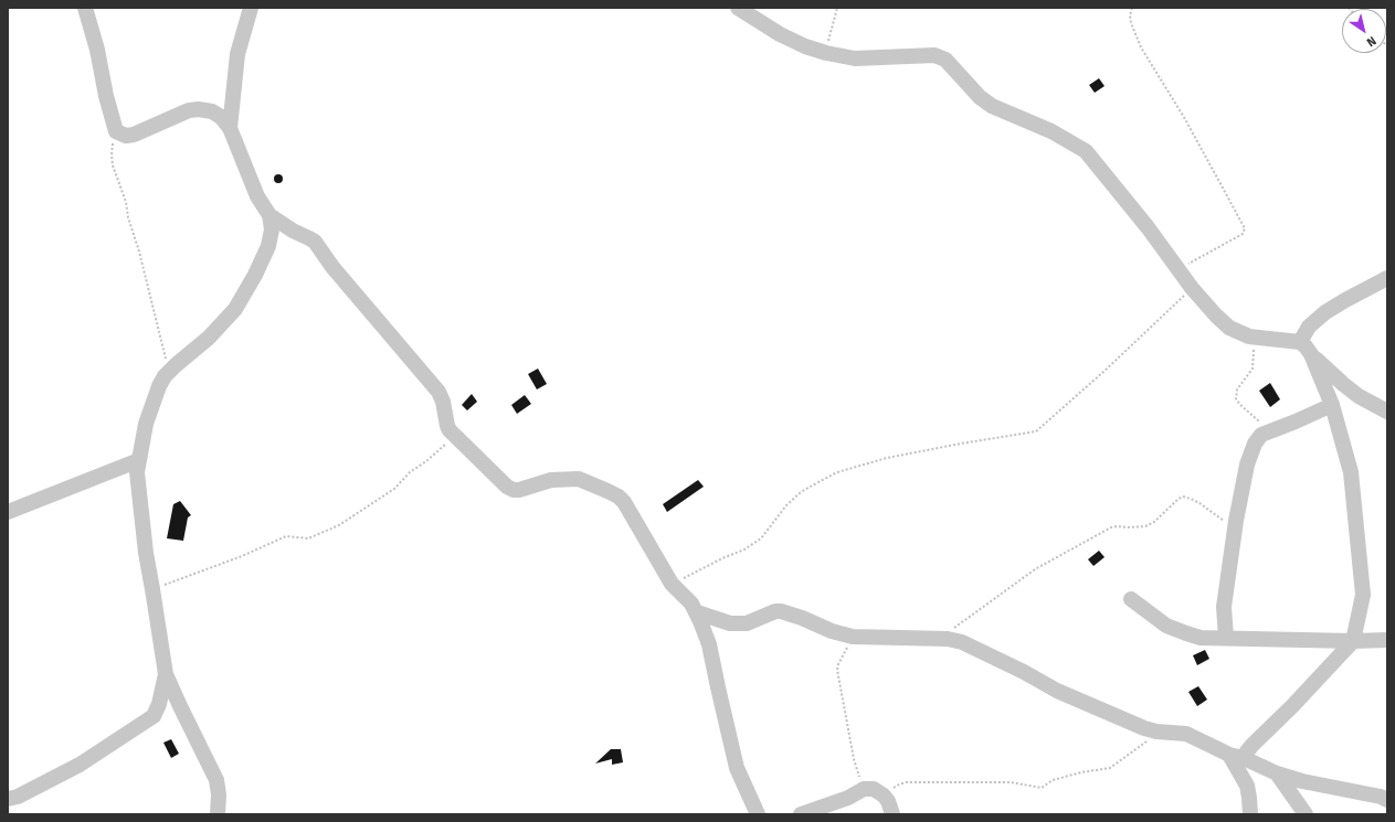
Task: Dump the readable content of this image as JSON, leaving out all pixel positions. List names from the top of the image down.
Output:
{
  "north": "bottom right"
}
